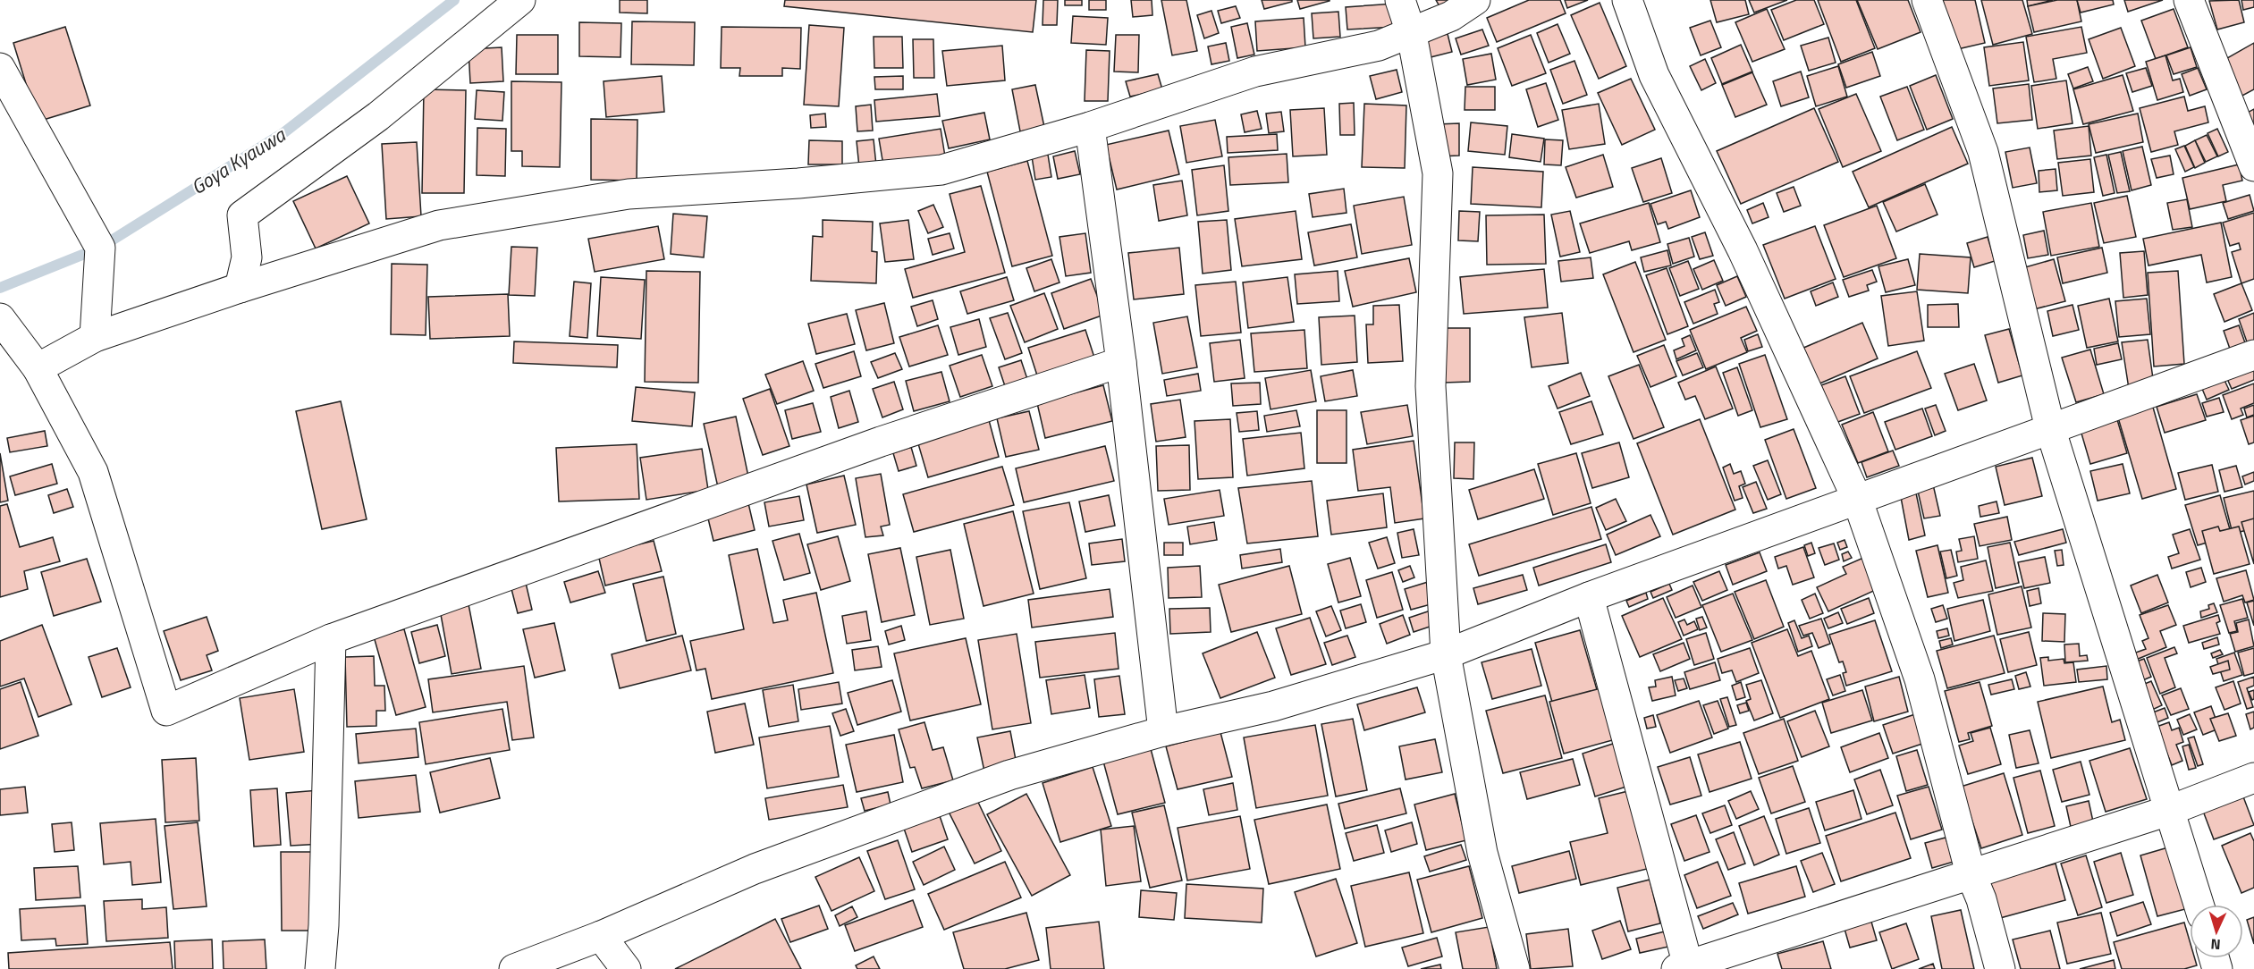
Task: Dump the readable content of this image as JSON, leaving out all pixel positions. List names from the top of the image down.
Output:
{
  "water": ["Goya Kyauwa"],
  "north": "bottom"
}
